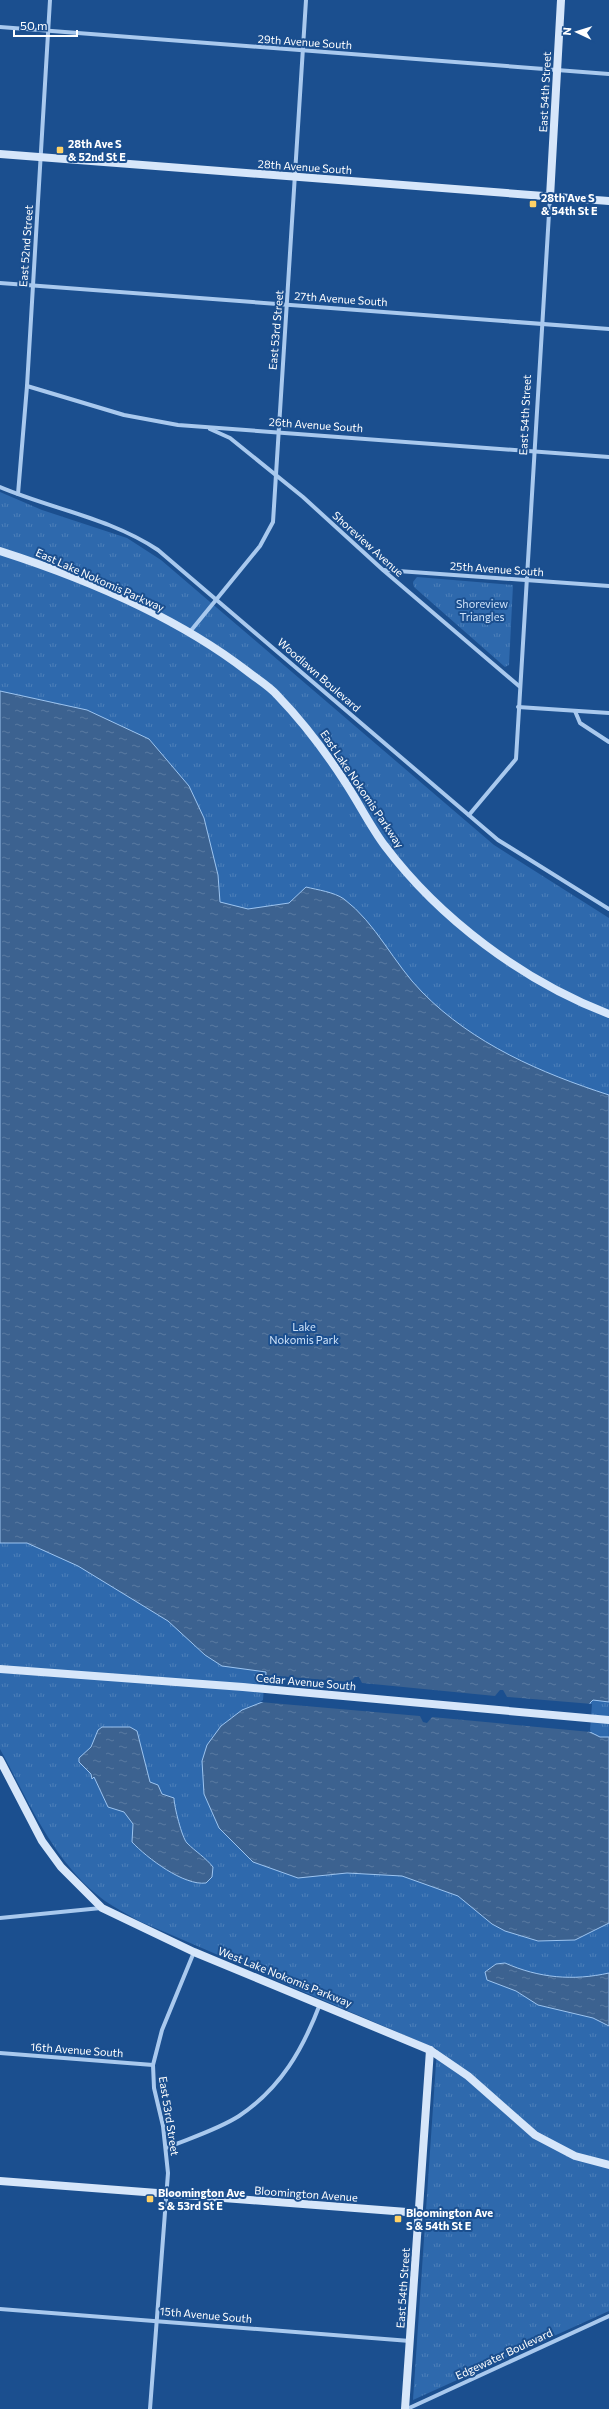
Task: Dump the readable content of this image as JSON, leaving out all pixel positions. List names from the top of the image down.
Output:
{
  "streets": {
    "street": [
      "29th Avenue South",
      "East 54th Street",
      "28th Avenue South",
      "East 52nd Street",
      "27th Avenue South",
      "East 53rd Street",
      "26th Avenue South",
      "Shoreview Avenue",
      "25th Avenue South",
      "East Lake Nokomis Parkway",
      "Woodlawn Boulevard",
      "Cedar Avenue South",
      "West Lake Nokomis Parkway",
      "16th Avenue South",
      "Bloomington Avenue",
      "15th Avenue South",
      "Edgewater Boulevard"
    ]
  },
  "crossings": [
    ["29th Avenue South", "East 54th Street"],
    ["29th Avenue South", "East 52nd Street"],
    ["29th Avenue South", "East 53rd Street"],
    ["East 54th Street", "28th Avenue South"],
    ["East 54th Street", "27th Avenue South"],
    ["East 54th Street", "26th Avenue South"],
    ["East 54th Street", "Shoreview Avenue"],
    ["East 54th Street", "25th Avenue South"],
    ["East 54th Street", "Woodlawn Boulevard"],
    ["East 54th Street", "West Lake Nokomis Parkway"],
    ["East 54th Street", "Bloomington Avenue"],
    ["East 54th Street", "15th Avenue South"],
    ["East 54th Street", "Edgewater Boulevard"],
    ["28th Avenue South", "East 52nd Street"],
    ["28th Avenue South", "East 53rd Street"],
    ["East 52nd Street", "27th Avenue South"],
    ["East 52nd Street", "26th Avenue South"],
    ["East 52nd Street", "Woodlawn Boulevard"],
    ["27th Avenue South", "East 53rd Street"],
    ["East 53rd Street", "26th Avenue South"],
    ["East 53rd Street", "Shoreview Avenue"],
    ["East 53rd Street", "East Lake Nokomis Parkway"],
    ["East 53rd Street", "Woodlawn Boulevard"],
    ["East 53rd Street", "West Lake Nokomis Parkway"],
    ["East 53rd Street", "16th Avenue South"],
    ["East 53rd Street", "Bloomington Avenue"],
    ["East 53rd Street", "15th Avenue South"],
    ["26th Avenue South", "Shoreview Avenue"],
    ["Shoreview Avenue", "25th Avenue South"]
  ],
  "parks": ["Shoreview Triangles", "Lake Nokomis Park"],
  "places": {
    "transit": [
      "28th Ave S & 52nd St E",
      "28th Ave S & 54th St E",
      "Bloomington Ave S & 53rd St E",
      "Bloomington Ave S & 54th St E"
    ]
  },
  "scale_bar": "50 m",
  "north": "left"
}
